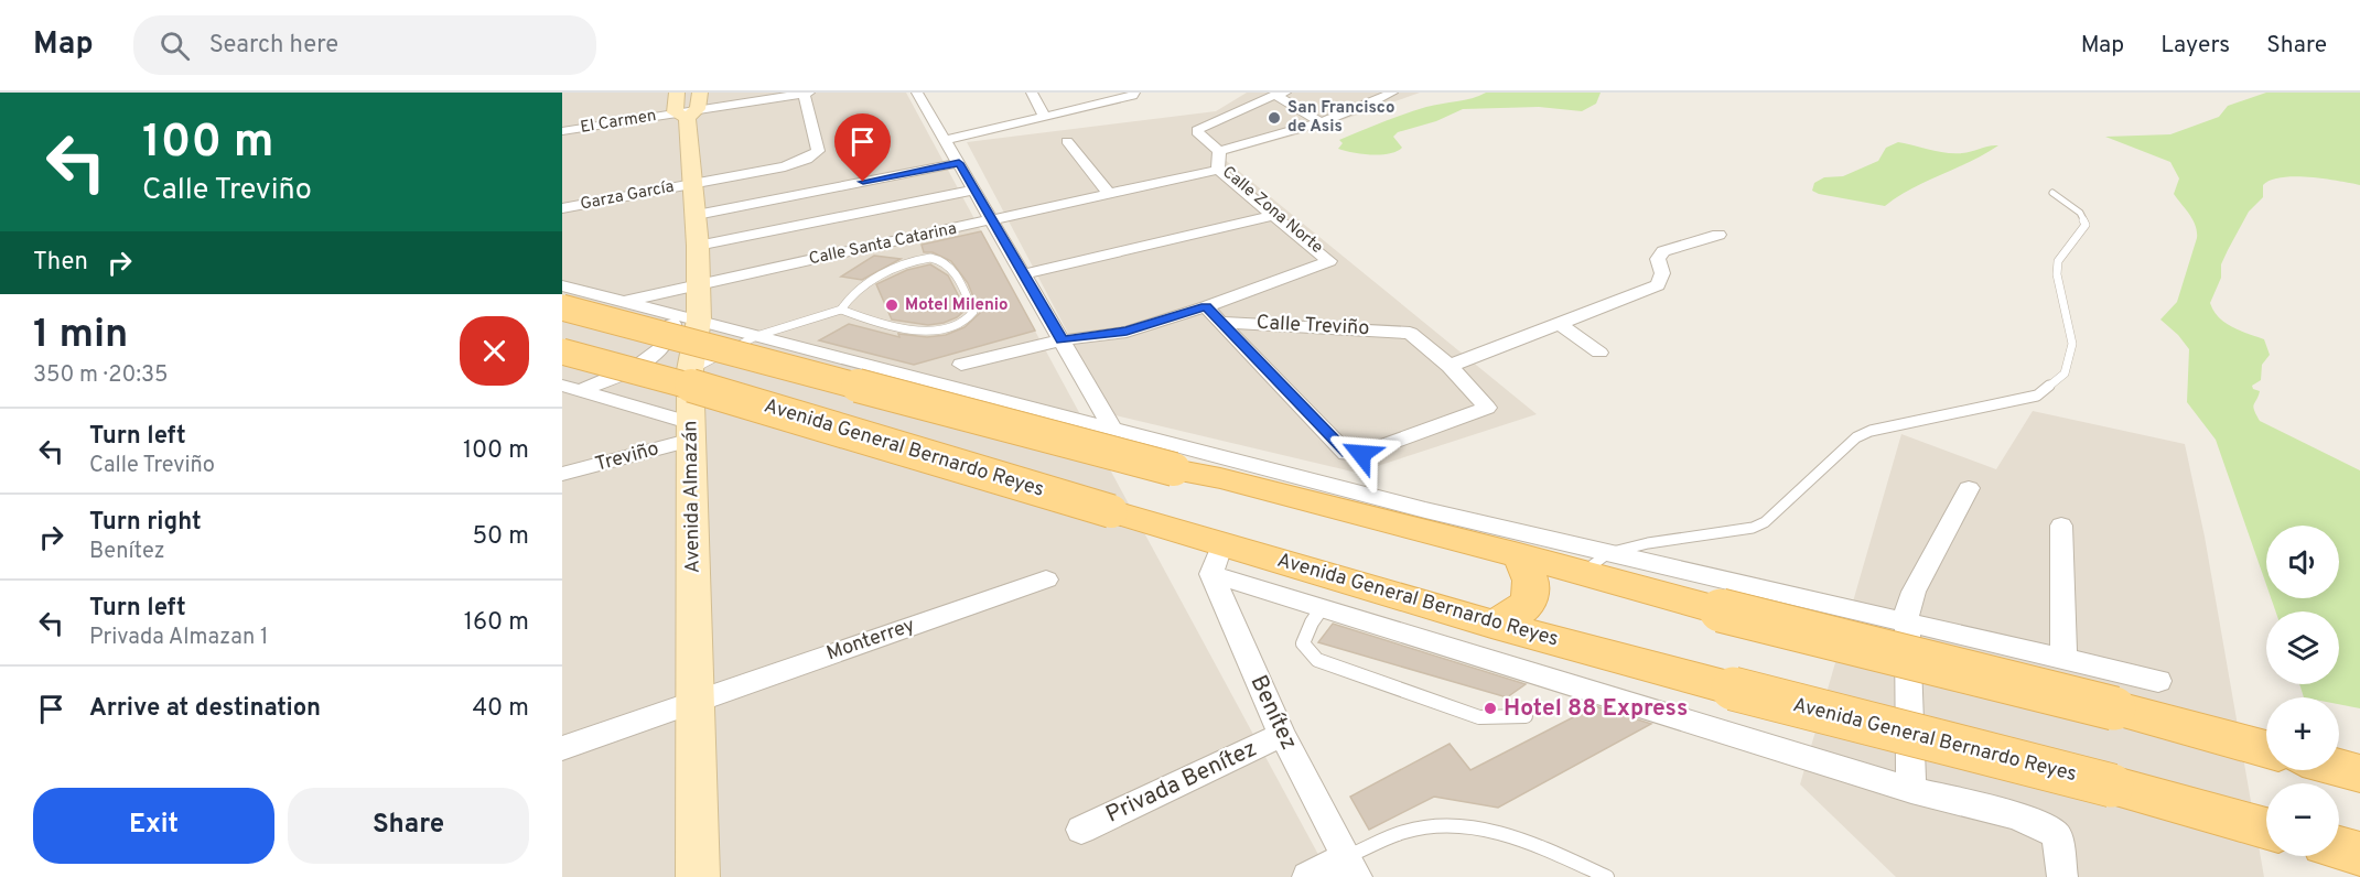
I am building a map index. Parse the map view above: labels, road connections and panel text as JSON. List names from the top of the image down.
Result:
{
  "streets": {
    "main road": ["Avenida General Bernardo Reyes", "Avenida Almazán"],
    "street": [
      "El Carmen",
      "Garza García",
      "Calle Zona Norte",
      "Calle Santa Catarina",
      "Calle Treviño",
      "Treviño",
      "Monterrey",
      "Benítez",
      "Privada Benítez"
    ]
  },
  "crossings": [
    ["El Carmen", "Garza García"],
    ["El Carmen", "Avenida Almazán"],
    ["Garza García", "Avenida Almazán"],
    ["Calle Zona Norte", "Calle Santa Catarina"],
    ["Calle Santa Catarina", "Avenida Almazán"],
    ["Avenida General Bernardo Reyes", "Benítez"],
    ["Treviño", "Avenida Almazán"],
    ["Avenida Almazán", "Monterrey"],
    ["Benítez", "Privada Benítez"]
  ],
  "places": ["San Francisco de Asis", "Motel Milenio", "Hotel 88 Express"],
  "page": {
    "header": "Map",
    "search": "Search here",
    "nav": ["Map", "Layers", "Share"],
    "turn": ["100 m", "Calle Treviño"],
    "then": "Then",
    "heading": ["1 min", "350 m · 20:35"],
    "list": [
      {
        "name": "Turn left",
        "note": "Calle Treviño",
        "value": "100 m"
      },
      {
        "name": "Turn right",
        "note": "Benítez",
        "value": "50 m"
      },
      {
        "name": "Turn left",
        "note": "Privada Almazan 1",
        "value": "160 m"
      },
      {
        "name": "Arrive at destination",
        "value": "40 m"
      }
    ],
    "map_buttons": ["+", "−"],
    "buttons": ["Exit", "Share"]
  }
}
